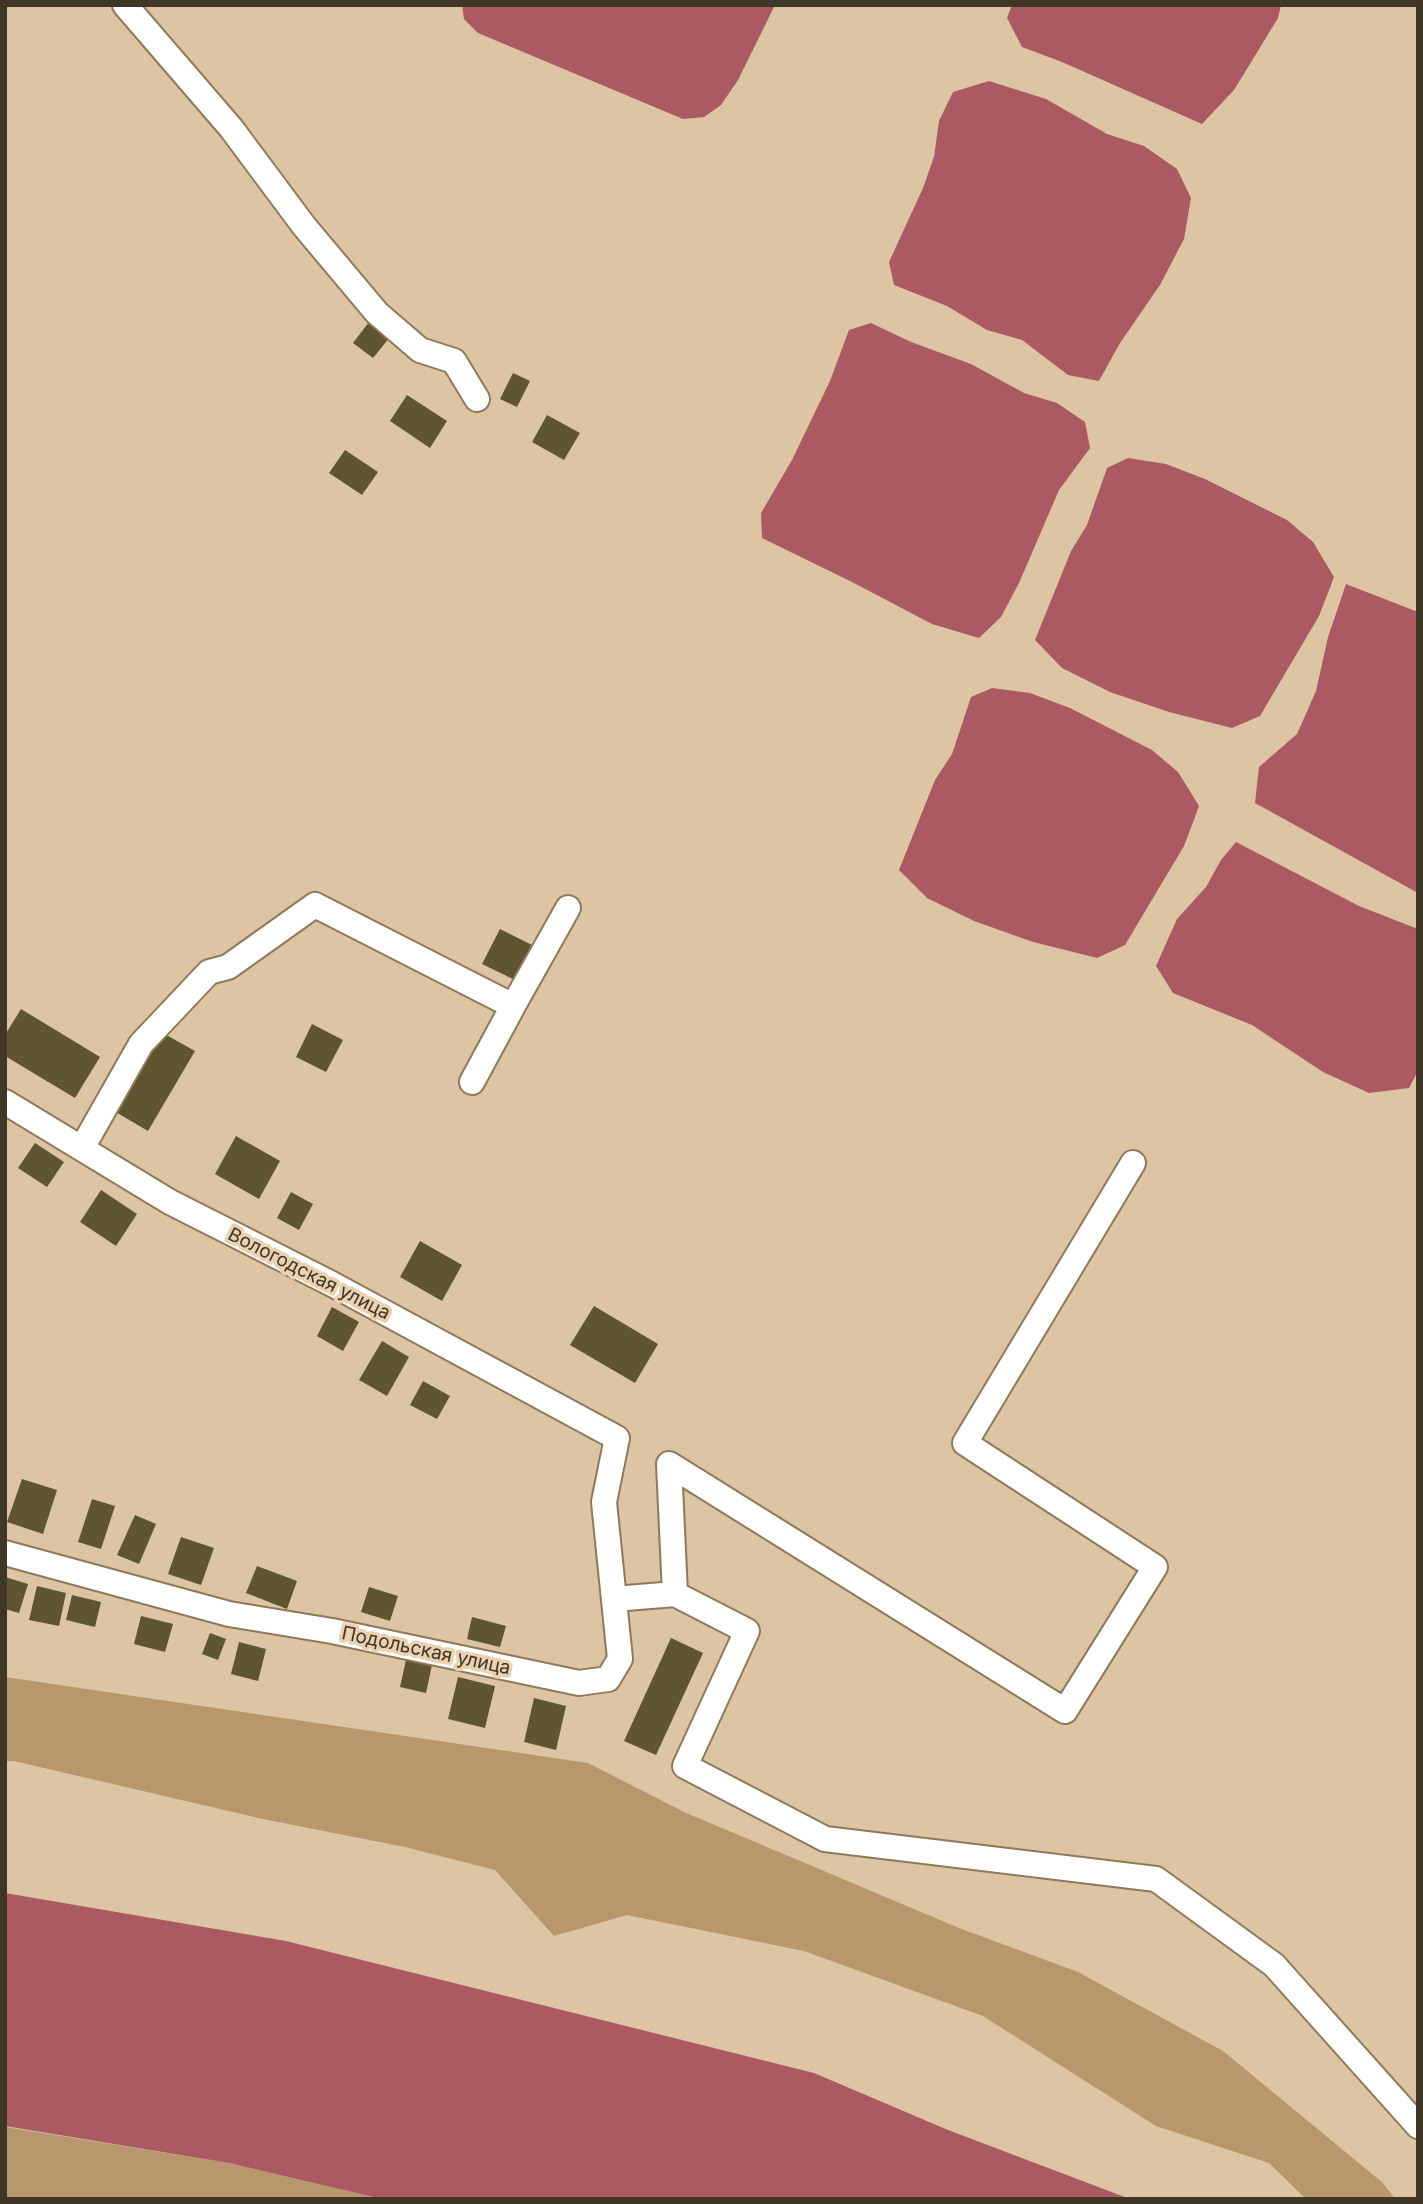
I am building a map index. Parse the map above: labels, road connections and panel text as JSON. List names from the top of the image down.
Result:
{
  "streets": {
    "street": ["Вологодская улица", "Подольская улица"]
  },
  "crossings": [
    ["Вологодская улица", "Подольская улица"]
  ]
}
